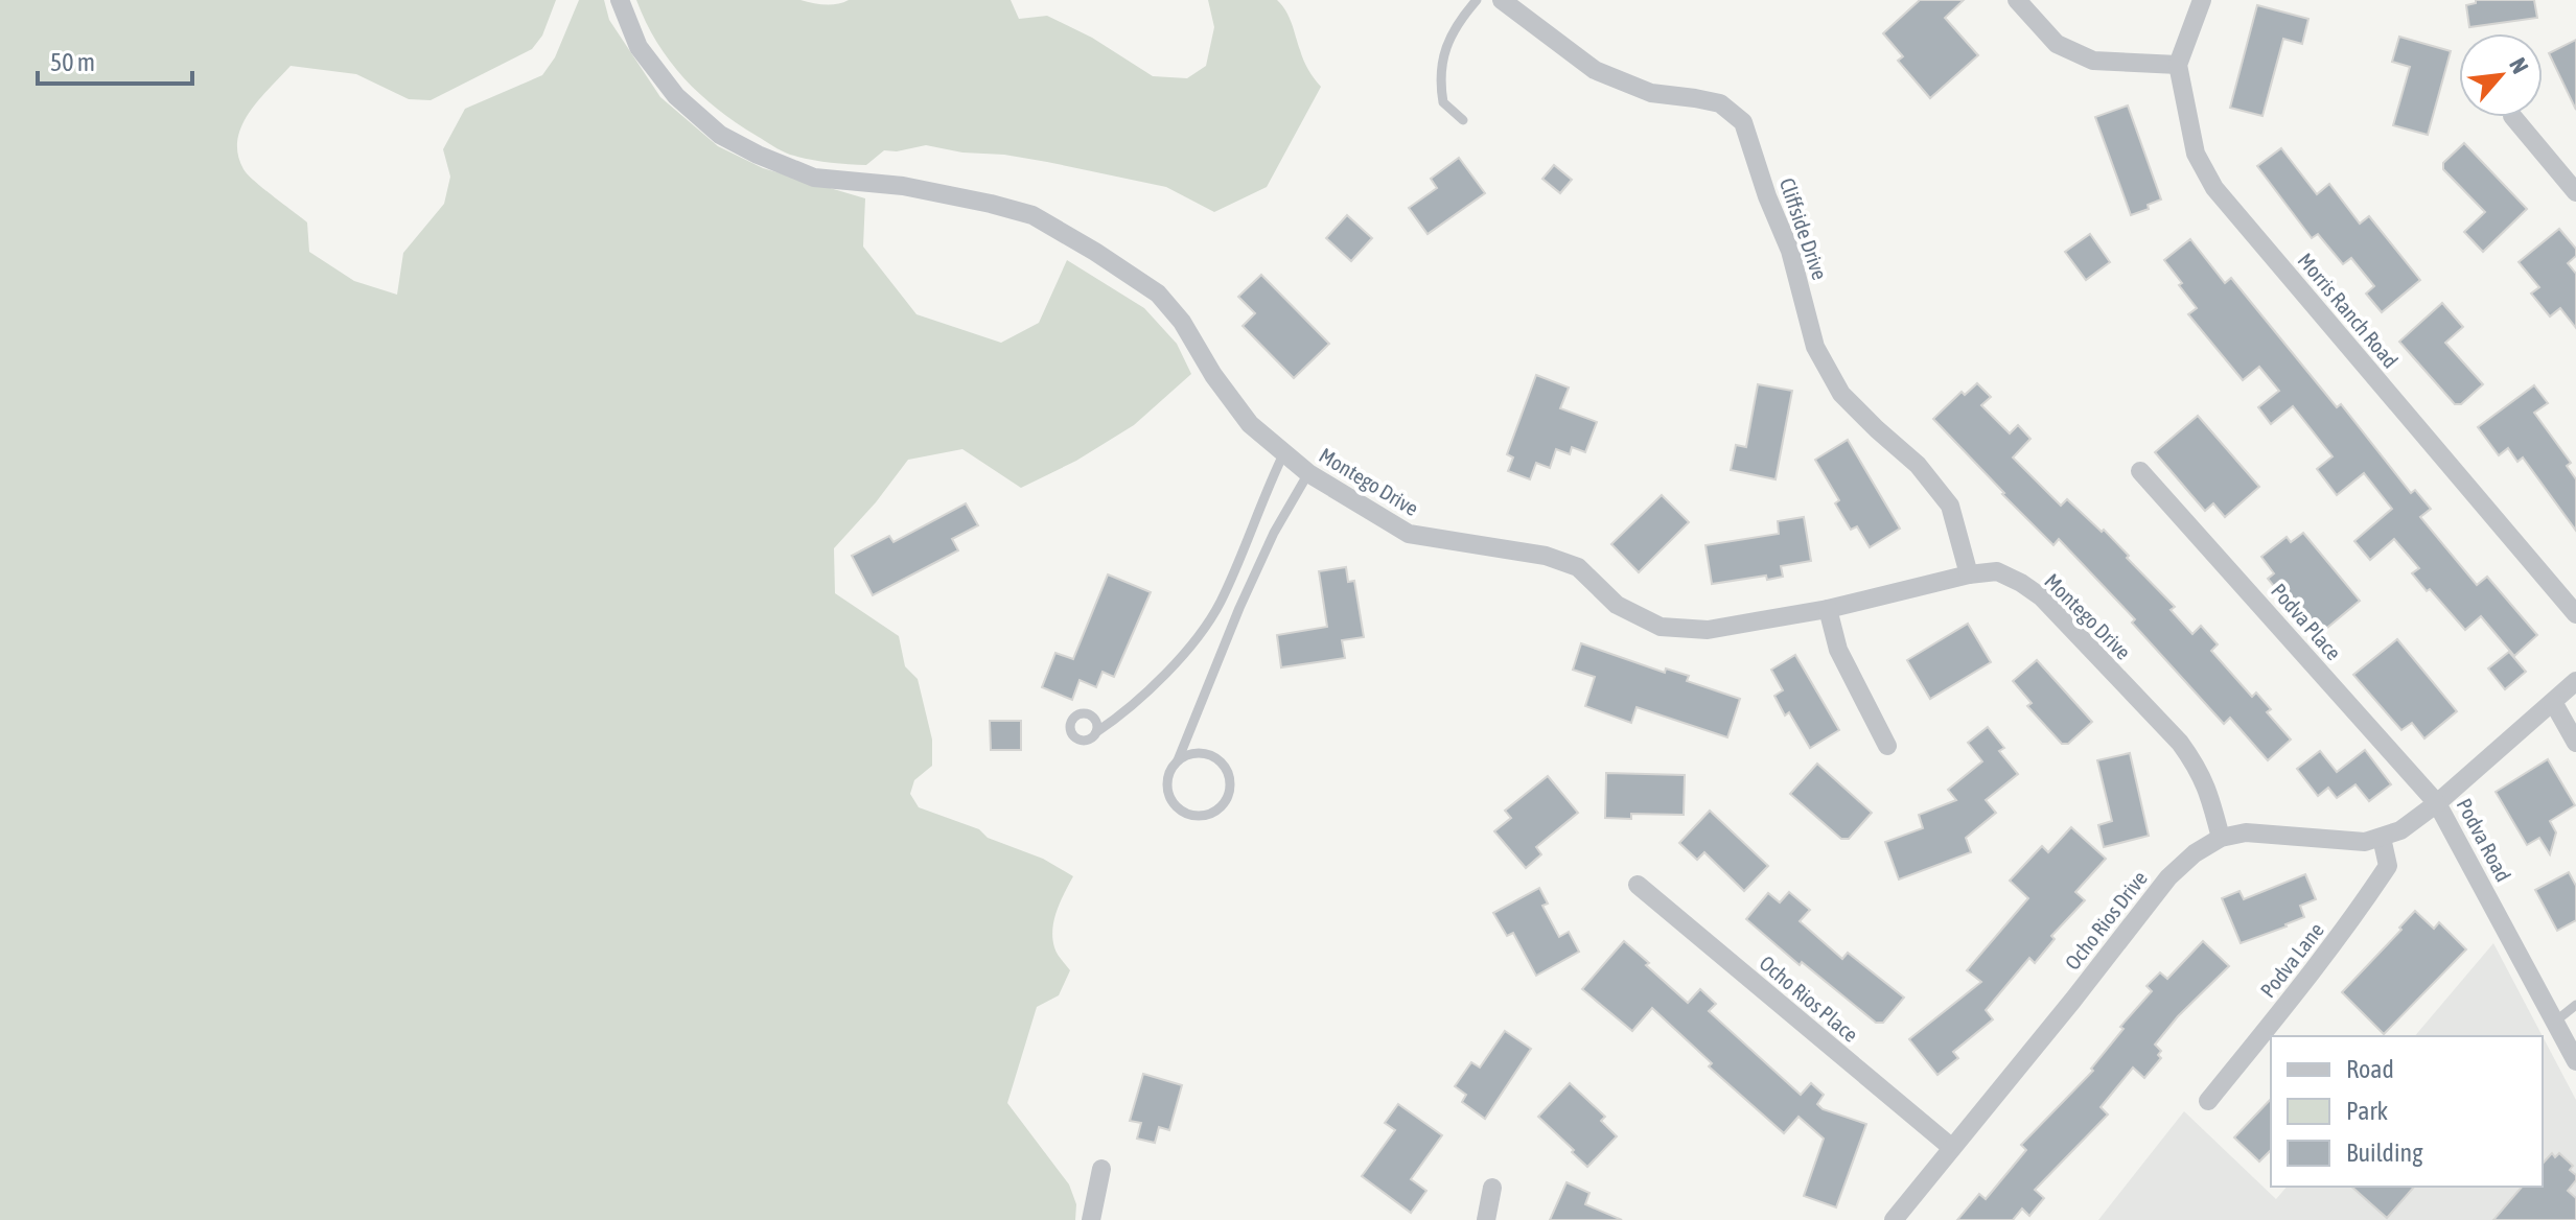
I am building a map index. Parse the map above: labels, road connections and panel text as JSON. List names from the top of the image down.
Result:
{
  "streets": {
    "street": [
      "Cliffside Drive",
      "Morris Ranch Road",
      "Montego Drive",
      "Podva Place",
      "Podva Road",
      "Ocho Rios Drive",
      "Podva Lane",
      "Ocho Rios Place"
    ]
  },
  "crossings": [
    ["Cliffside Drive", "Montego Drive"],
    ["Montego Drive", "Ocho Rios Drive"],
    ["Podva Place", "Podva Road"],
    ["Podva Place", "Ocho Rios Drive"],
    ["Podva Road", "Ocho Rios Drive"],
    ["Ocho Rios Drive", "Podva Lane"],
    ["Ocho Rios Drive", "Ocho Rios Place"]
  ],
  "legend": ["Road", "Park", "Building"],
  "scale_bar": "50 m",
  "north": "top right"
}
